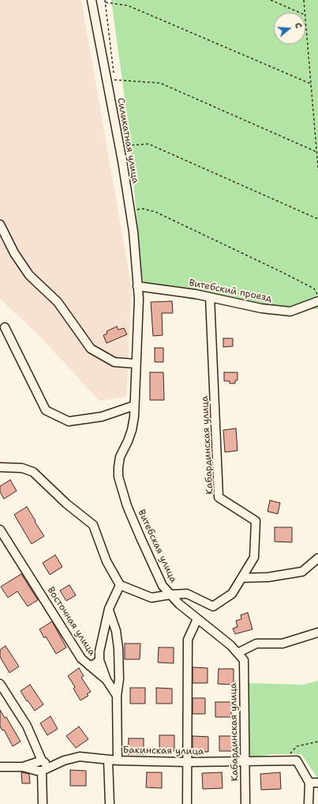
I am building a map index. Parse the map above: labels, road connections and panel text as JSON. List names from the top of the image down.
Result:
{
  "streets": {
    "street": [
      "Силикатная улица",
      "Витебский проезд",
      "Кабардинская улица",
      "Витебская улица",
      "Восточная улица",
      "Бакинская улица"
    ]
  },
  "crossings": [
    ["Силикатная улица", "Витебский проезд"],
    ["Силикатная улица", "Витебская улица"],
    ["Витебский проезд", "Кабардинская улица"],
    ["Витебский проезд", "Витебская улица"],
    ["Кабардинская улица", "Витебская улица"],
    ["Кабардинская улица", "Бакинская улица"]
  ],
  "north": "right"
}
